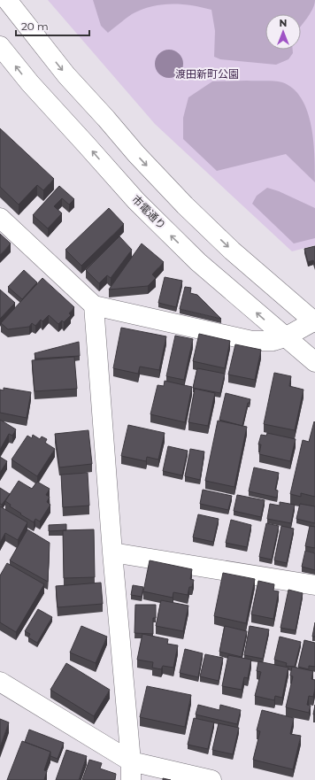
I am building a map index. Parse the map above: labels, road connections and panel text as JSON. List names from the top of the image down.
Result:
{
  "streets": {
    "street": ["市電通り"]
  },
  "parks": ["渡田新町公園"],
  "scale_bar": "20 m",
  "north": "top"
}
